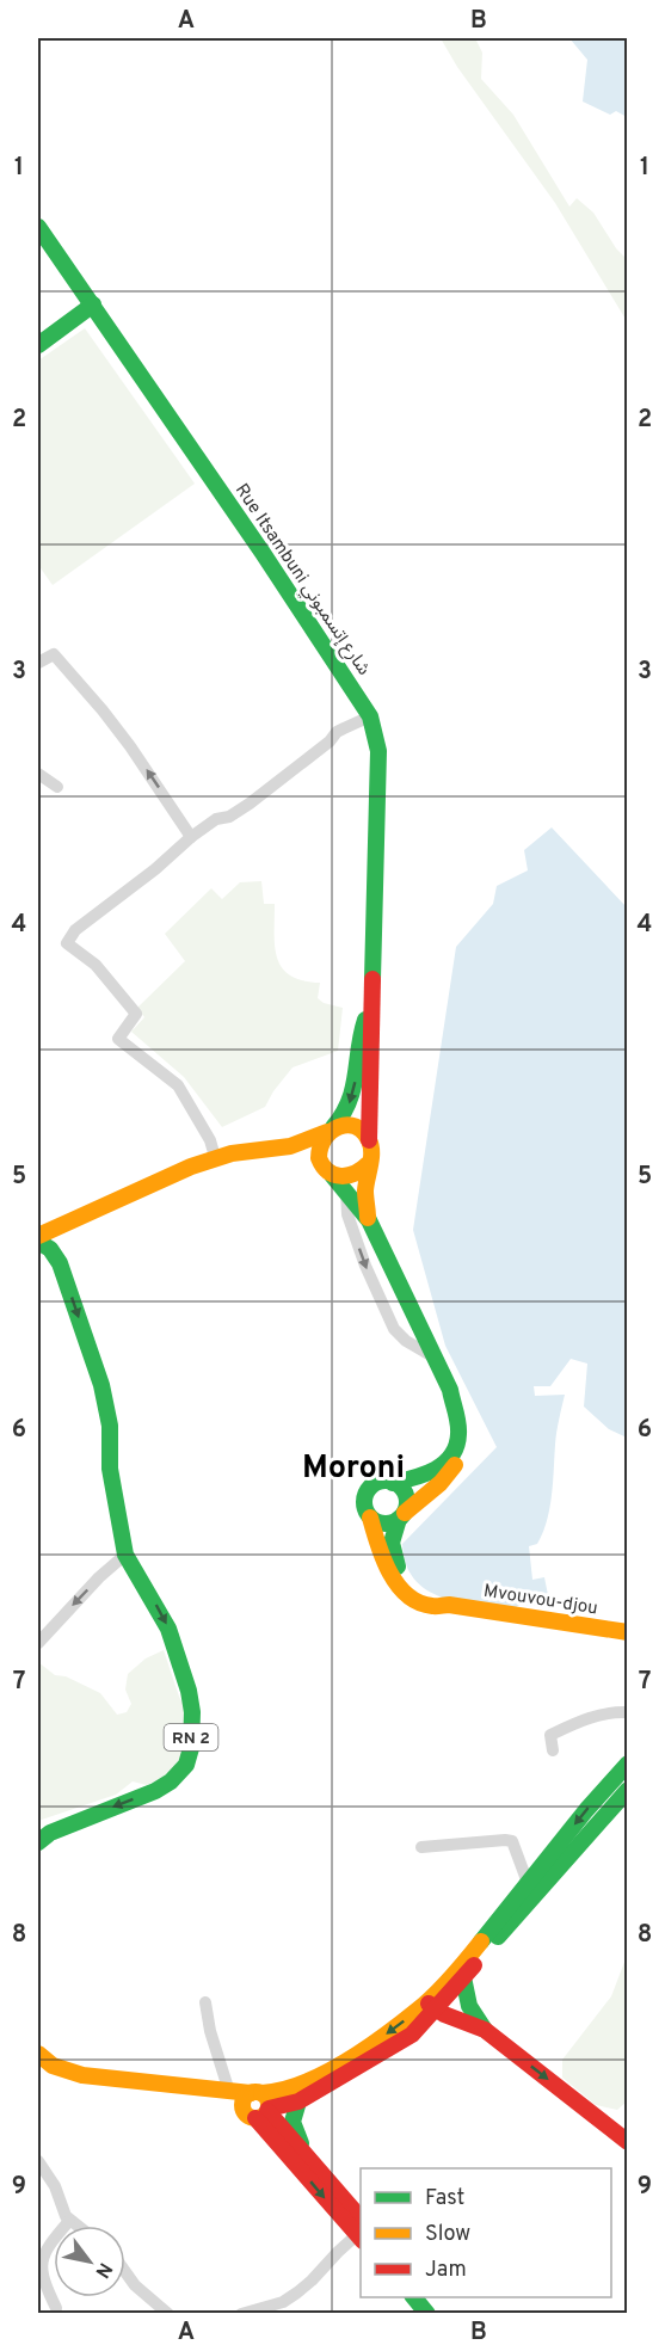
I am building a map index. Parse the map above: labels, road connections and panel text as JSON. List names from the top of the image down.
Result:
{
  "streets": {
    "main road": ["Rue Itsambuni شارع إتسمبوني", "Mvouvou-djou", "RN 2"]
  },
  "districts": ["Moroni"],
  "legend": ["Fast", "Slow", "Jam"],
  "north": "bottom right",
  "grid": {
    "columns": ["A", "B"],
    "rows": [
      "1",
      "2",
      "3",
      "4",
      "5",
      "6",
      "7",
      "8",
      "9"
    ]
  }
}
